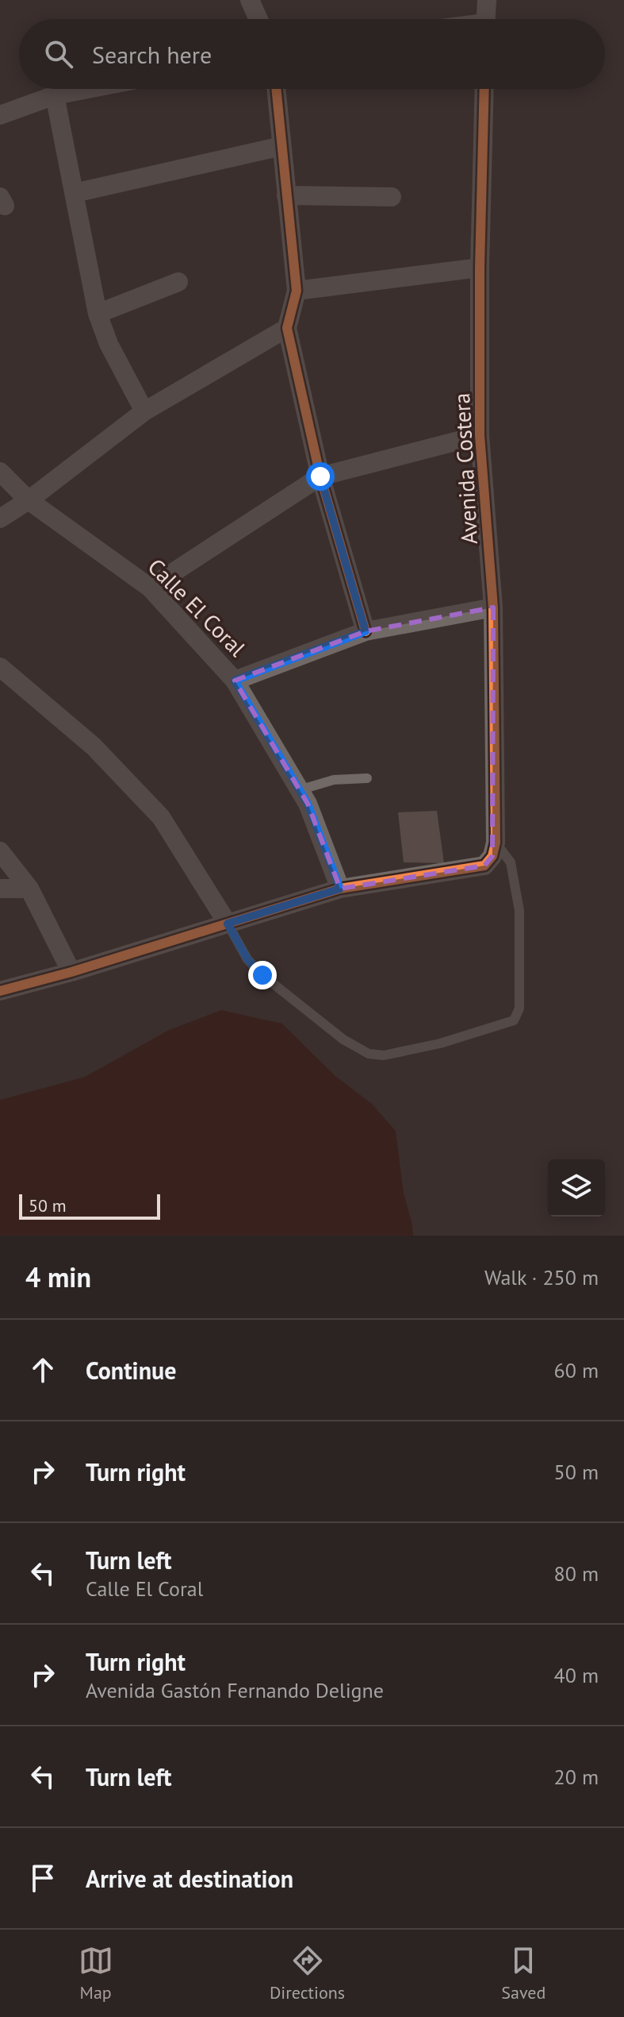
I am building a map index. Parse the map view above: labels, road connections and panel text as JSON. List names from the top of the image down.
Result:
{
  "streets": {
    "street": ["Avenida Costera", "Calle El Coral"]
  },
  "scale_bar": "50 m",
  "page": {
    "search": "Search here",
    "scale": "50 m",
    "heading": ["4 min", "Walk · 250 m"],
    "list": [
      ["Continue", "60 m"],
      ["Turn right", "50 m"],
      ["Turn left", "Calle El Coral", "80 m"],
      ["Turn right", "Avenida Gastón Fernando Deligne", "40 m"],
      ["Turn left", "20 m"],
      "Arrive at destination"
    ],
    "nav": ["Map", "Directions", "Saved"]
  }
}
